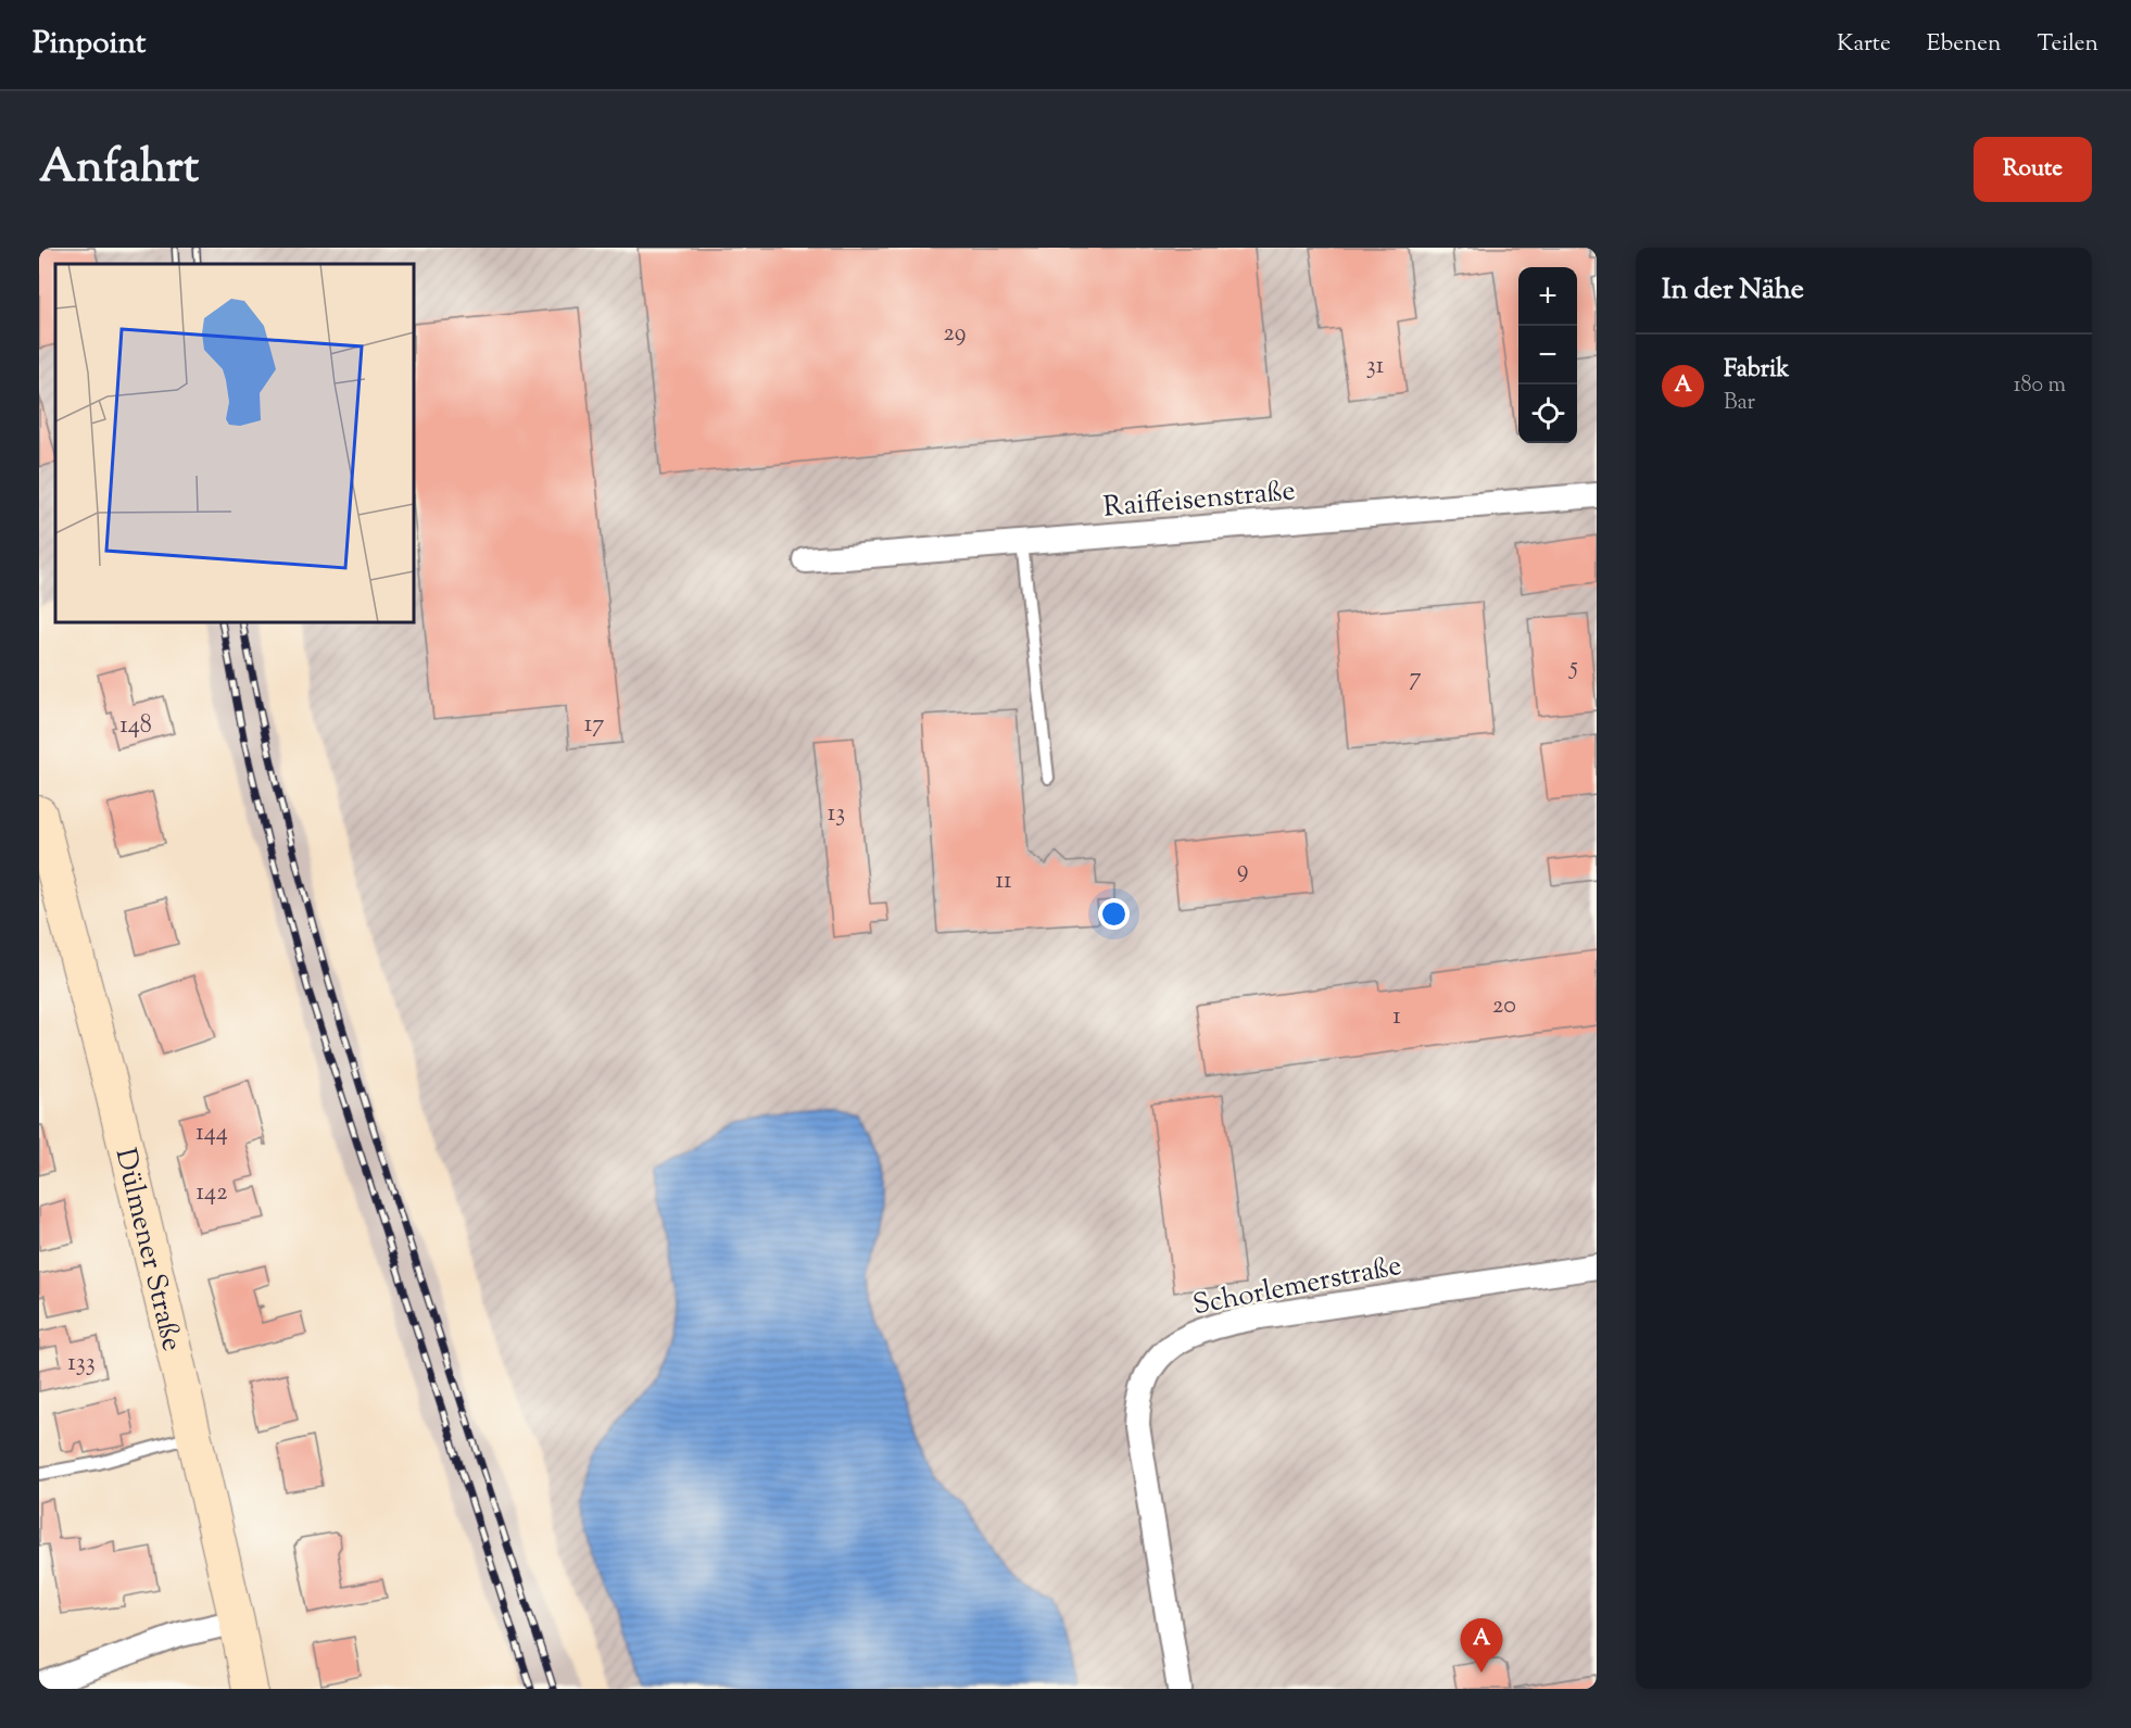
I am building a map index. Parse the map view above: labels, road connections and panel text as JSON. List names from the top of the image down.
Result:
{
  "streets": {
    "street": ["Raiffeisenstraße", "Dülmener Straße", "Schorlemerstraße"]
  },
  "house_numbers": [
    "29",
    "31",
    "5",
    "7",
    "17",
    "148",
    "13",
    "9",
    "11",
    "20",
    "1",
    "144",
    "142",
    "133"
  ],
  "page": {
    "header": "Pinpoint",
    "nav": ["Karte", "Ebenen", "Teilen"],
    "title": "Anfahrt",
    "buttons": "Route",
    "heading": "In der Nähe",
    "map_buttons": ["+", "−"],
    "list": [
      {
        "mark": "A",
        "name": "Fabrik",
        "note": "Bar",
        "value": "180 m"
      }
    ],
    "pins": "A"
  }
}
